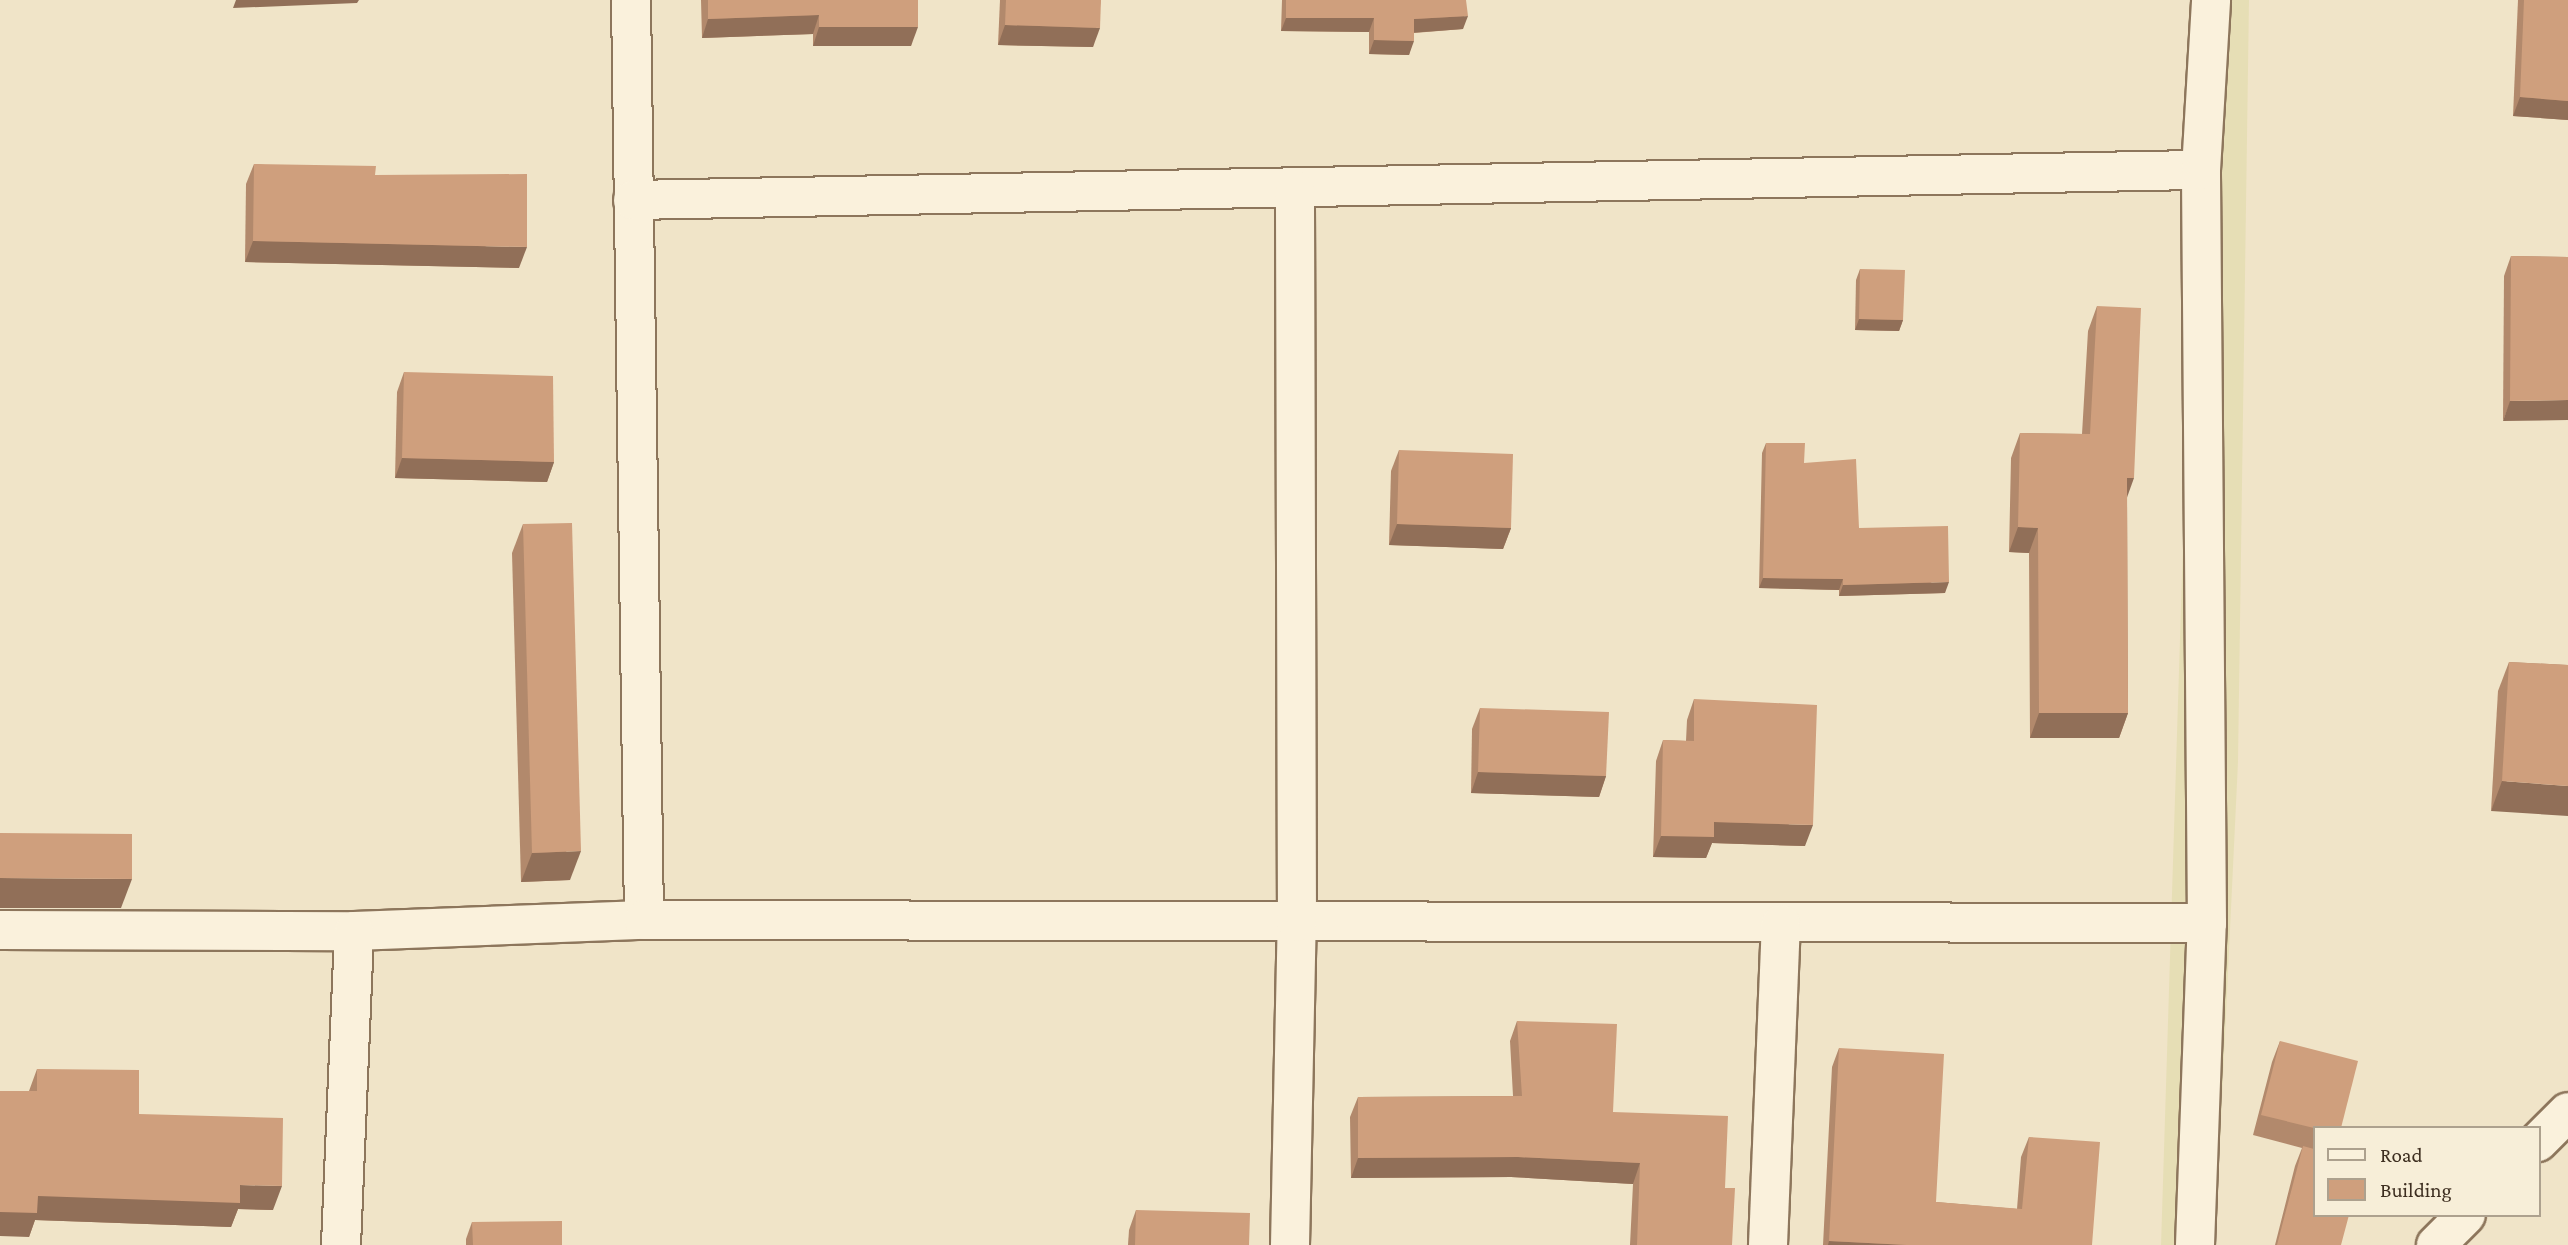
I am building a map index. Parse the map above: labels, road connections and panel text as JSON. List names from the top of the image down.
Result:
{
  "legend": ["Road", "Building"]
}
